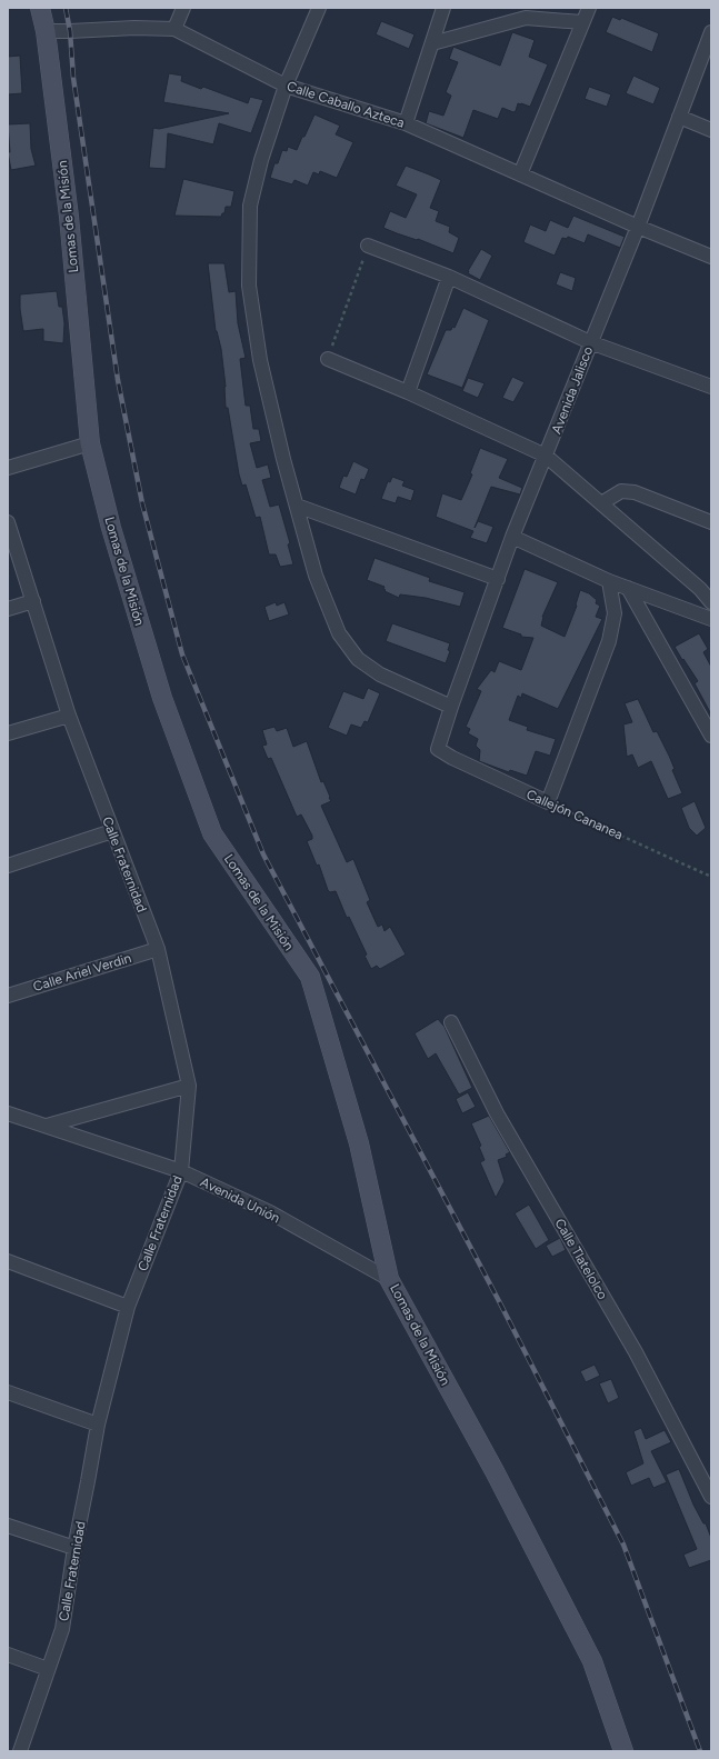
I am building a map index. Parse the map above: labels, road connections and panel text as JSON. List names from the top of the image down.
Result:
{
  "streets": {
    "street": [
      "Calle Caballo Azteca",
      "Lomas de la Misión",
      "Avenida Jalisco",
      "Callejón Cananea",
      "Calle Fraternidad",
      "Calle Ariel Verdin",
      "Avenida Unión",
      "Calle Tlatelolco"
    ]
  },
  "crossings": [
    ["Calle Caballo Azteca", "Lomas de la Misión"],
    ["Calle Caballo Azteca", "Avenida Jalisco"],
    ["Lomas de la Misión", "Avenida Unión"],
    ["Avenida Jalisco", "Callejón Cananea"],
    ["Calle Fraternidad", "Calle Ariel Verdin"],
    ["Calle Fraternidad", "Avenida Unión"]
  ]
}
